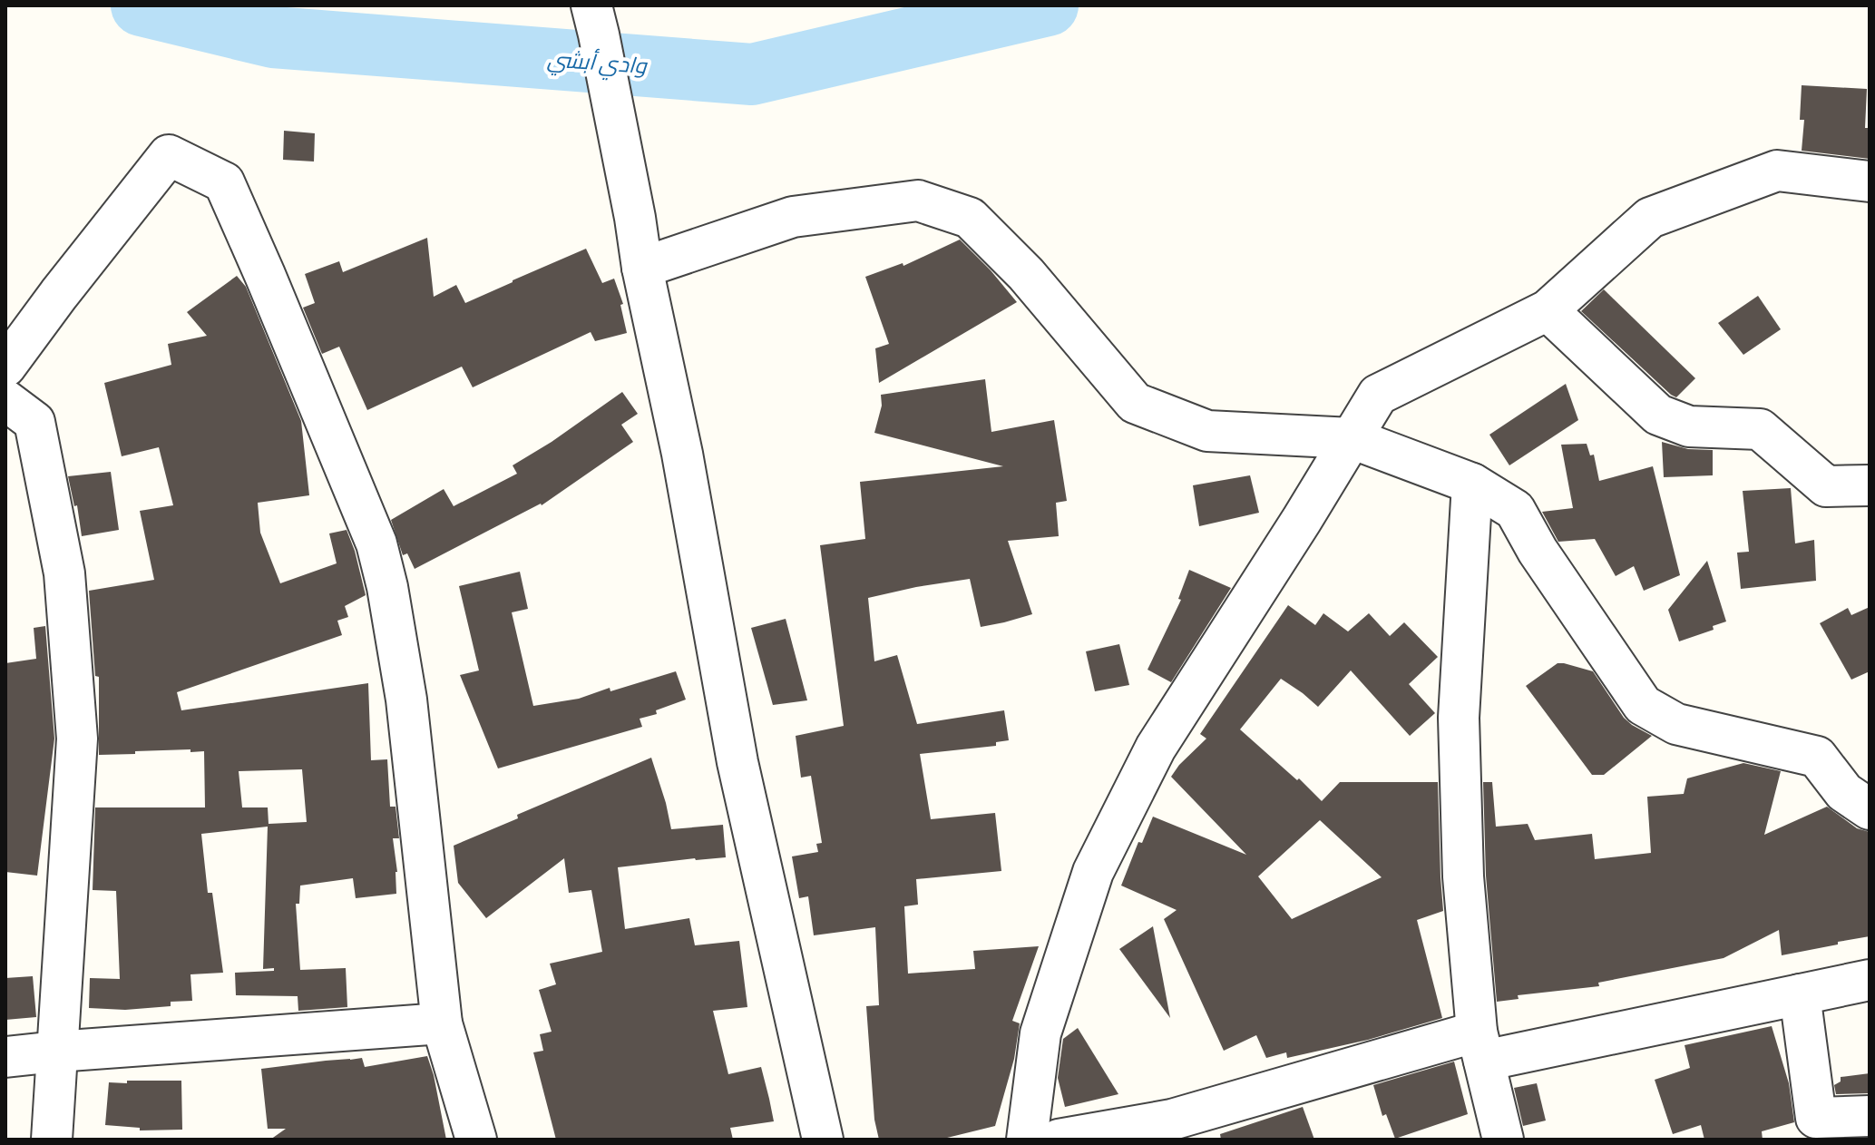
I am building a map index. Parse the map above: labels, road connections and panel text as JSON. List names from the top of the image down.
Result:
{
  "water": ["وادي أبشي"]
}
